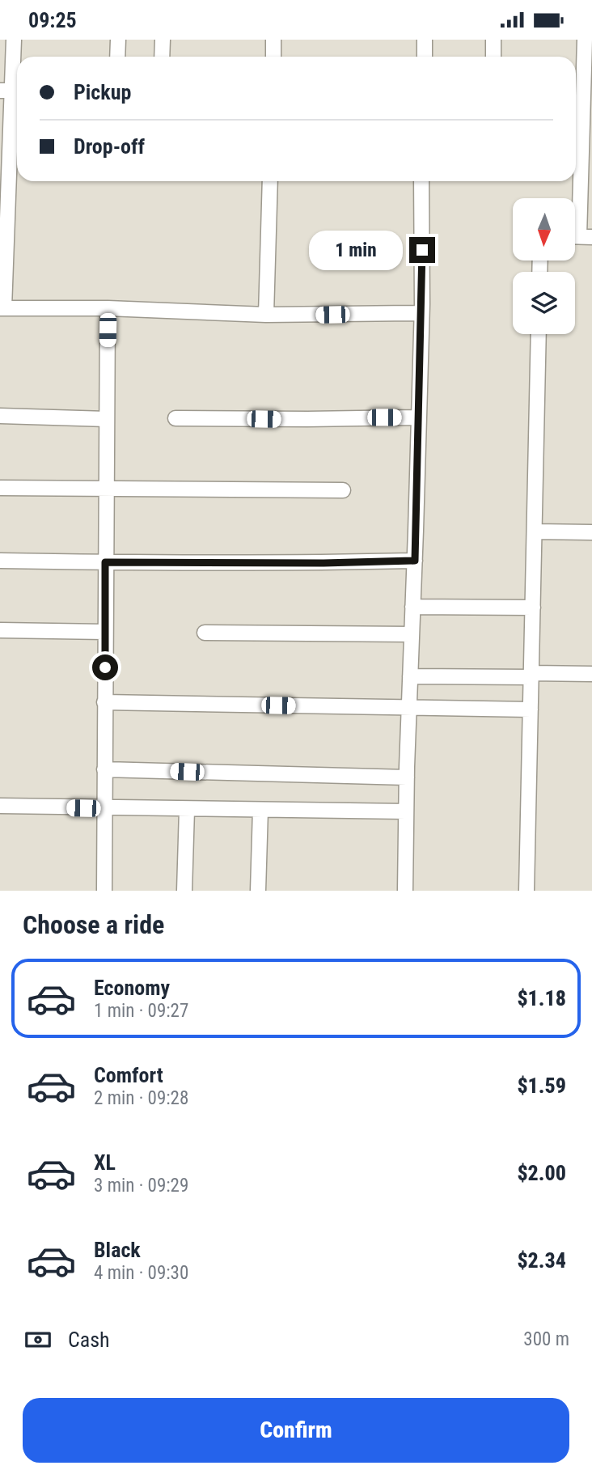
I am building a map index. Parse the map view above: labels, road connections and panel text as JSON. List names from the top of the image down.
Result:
{
  "north": "bottom",
  "page": {
    "status": "09:25",
    "banner": ["Pickup", "Drop-off"],
    "bubble": "1 min",
    "heading": "Choose a ride",
    "list": [
      {
        "name": "Economy",
        "note": "1 min · 09:27",
        "value": "$1.18"
      },
      {
        "name": "Comfort",
        "note": "2 min · 09:28",
        "value": "$1.59"
      },
      {
        "name": "XL",
        "note": "3 min · 09:29",
        "value": "$2.00"
      },
      {
        "name": "Black",
        "note": "4 min · 09:30",
        "value": "$2.34"
      }
    ],
    "pay": ["Cash", "300 m"],
    "buttons": "Confirm"
  }
}
